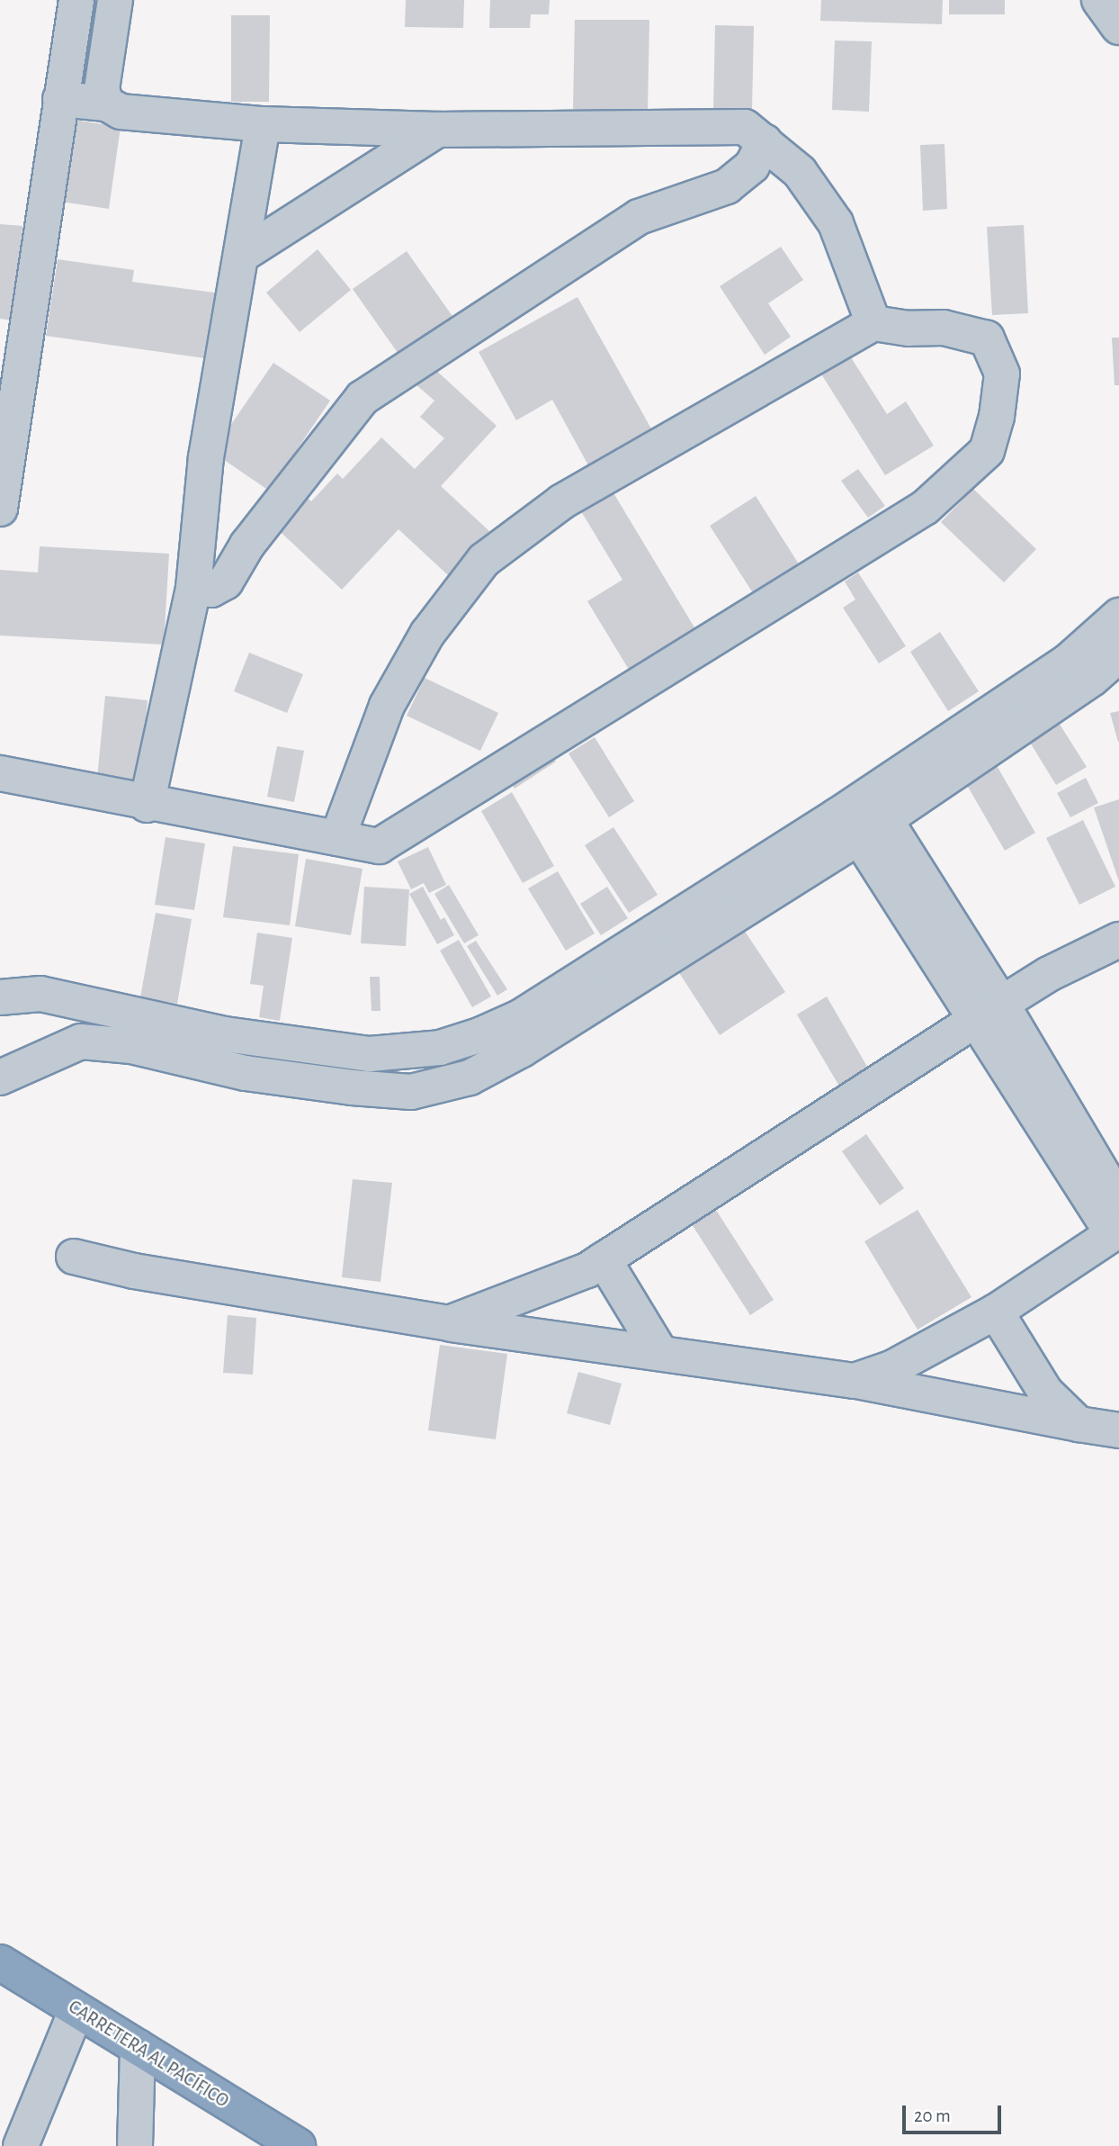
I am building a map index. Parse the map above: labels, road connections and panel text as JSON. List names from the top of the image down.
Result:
{
  "streets": {
    "highway": ["CARRETERA AL PACÍFICO"]
  },
  "scale_bar": "20 m"
}
